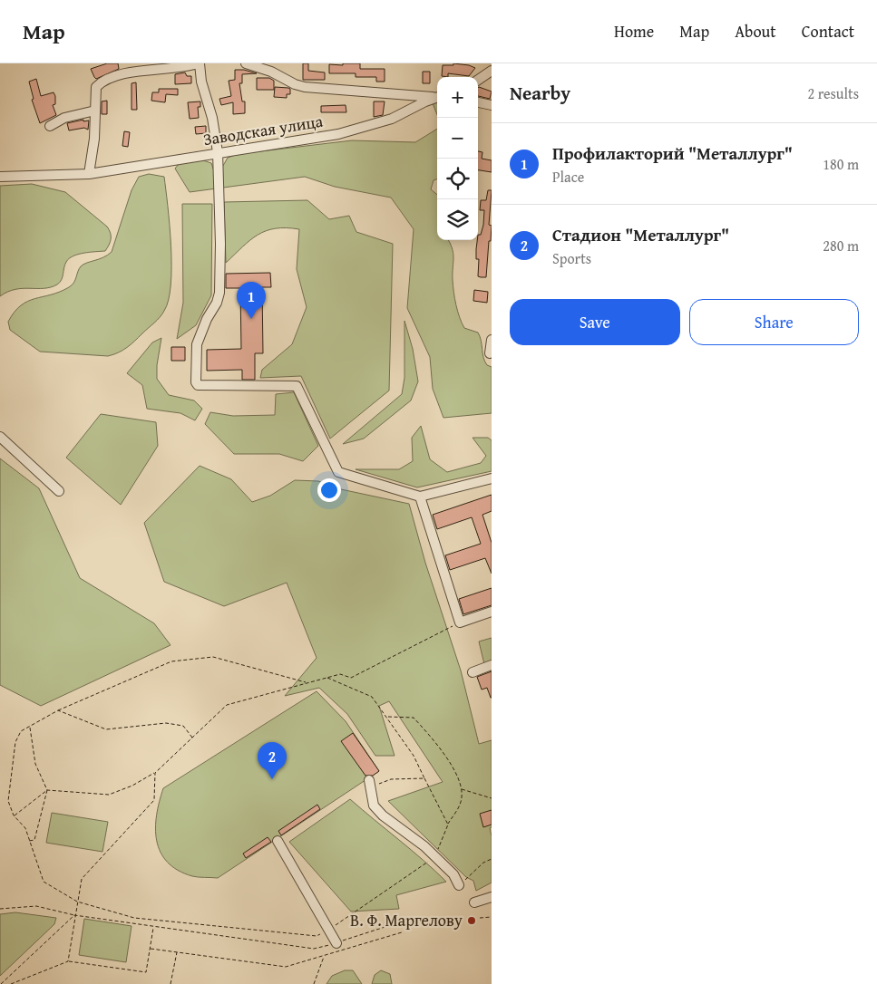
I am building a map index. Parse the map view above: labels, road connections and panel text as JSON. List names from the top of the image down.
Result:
{
  "streets": {
    "street": ["Заводская улица"]
  },
  "places": ["В. Ф. Маргелову"],
  "page": {
    "header": "Map",
    "nav": [
      "Home",
      "Map",
      "About",
      "Contact"
    ],
    "heading": ["Nearby", "2 results"],
    "map_buttons": ["+", "−"],
    "list": [
      {
        "mark": "1",
        "name": "Профилакторий \"Металлург\"",
        "note": "Place",
        "value": "180 m"
      },
      {
        "mark": "2",
        "name": "Стадион \"Металлург\"",
        "note": "Sports",
        "value": "280 m"
      }
    ],
    "pins": ["1", "2"],
    "buttons": ["Save", "Share"]
  }
}
